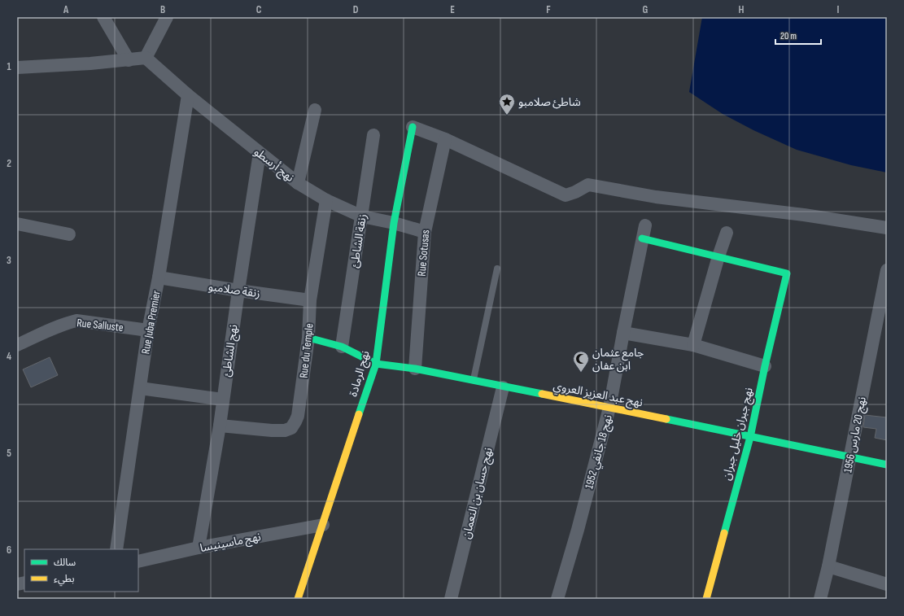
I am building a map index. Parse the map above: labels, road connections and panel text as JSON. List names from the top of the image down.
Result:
{
  "streets": {
    "street": [
      "نهج أرسطو",
      "زنقة الشاطئ",
      "Rue Sotusas",
      "زنقة صلامبو",
      "Rue Juba Premier",
      "Rue Salluste",
      "نهج الشاطئ",
      "Rue du Temple",
      "نهج الرمادة",
      "نهج عبد العزيز العروي",
      "نهج جبران خليل جبران",
      "نهج 20 مارس 1956",
      "نهج 18 جانفي 1952",
      "نهج حسان بن النعمان",
      "نهج ماسينيسا"
    ]
  },
  "crossings": [
    ["نهج أرسطو", "زنقة الشاطئ"],
    ["نهج أرسطو", "Rue Sotusas"],
    ["نهج أرسطو", "Rue Juba Premier"],
    ["نهج أرسطو", "نهج الشاطئ"],
    ["نهج أرسطو", "Rue du Temple"],
    ["نهج أرسطو", "نهج الرمادة"],
    ["زنقة الشاطئ", "نهج عبد العزيز العروي"],
    ["Rue Sotusas", "نهج عبد العزيز العروي"],
    ["زنقة صلامبو", "Rue Juba Premier"],
    ["زنقة صلامبو", "نهج الشاطئ"],
    ["زنقة صلامبو", "Rue du Temple"],
    ["Rue Juba Premier", "Rue Salluste"],
    ["نهج الشاطئ", "Rue du Temple"],
    ["نهج الشاطئ", "نهج ماسينيسا"],
    ["Rue du Temple", "نهج عبد العزيز العروي"],
    ["نهج الرمادة", "نهج عبد العزيز العروي"],
    ["نهج الرمادة", "نهج ماسينيسا"],
    ["نهج عبد العزيز العروي", "نهج جبران خليل جبران"],
    ["نهج عبد العزيز العروي", "نهج 20 مارس 1956"],
    ["نهج عبد العزيز العروي", "نهج 18 جانفي 1952"],
    ["نهج عبد العزيز العروي", "نهج حسان بن النعمان"]
  ],
  "places": {
    "place": ["شاطئ صلامبو"],
    "mosque": ["جامع عثمان ابن عفان"]
  },
  "legend": ["سالك", "بطيء"],
  "scale_bar": "20 m",
  "grid": {
    "columns": [
      "A",
      "B",
      "C",
      "D",
      "E",
      "F",
      "G",
      "H",
      "I"
    ],
    "rows": [
      "1",
      "2",
      "3",
      "4",
      "5",
      "6"
    ]
  }
}
